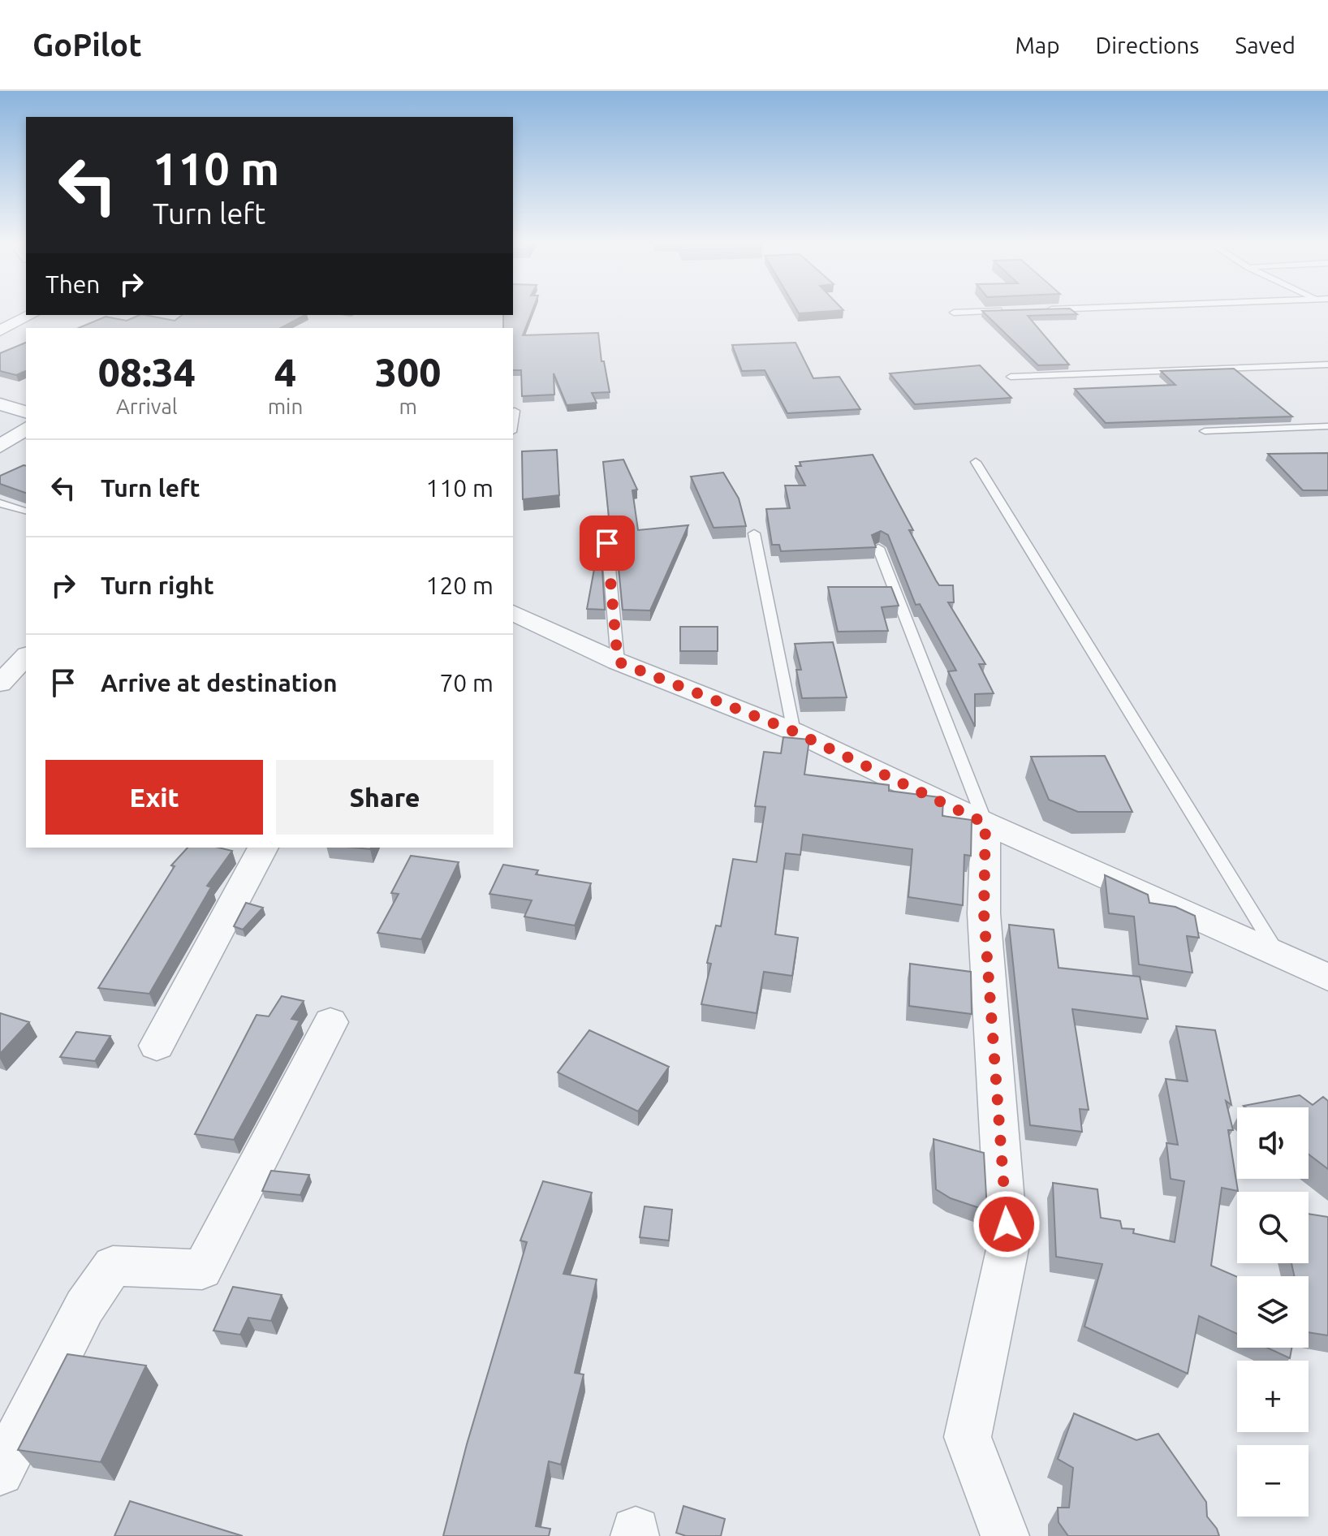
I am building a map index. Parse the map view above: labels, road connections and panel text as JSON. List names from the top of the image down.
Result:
{
  "page": {
    "header": "GoPilot",
    "nav": ["Map", "Directions", "Saved"],
    "turn": ["110 m", "Turn left"],
    "then": "Then",
    "eta": [
      "08:34",
      "Arrival",
      "4",
      "min",
      "300",
      "m"
    ],
    "list": [
      {
        "name": "Turn left",
        "value": "110 m"
      },
      {
        "name": "Turn right",
        "value": "120 m"
      },
      {
        "name": "Arrive at destination",
        "value": "70 m"
      }
    ],
    "buttons": ["Exit", "Share"],
    "map_buttons": ["+", "−"]
  }
}
